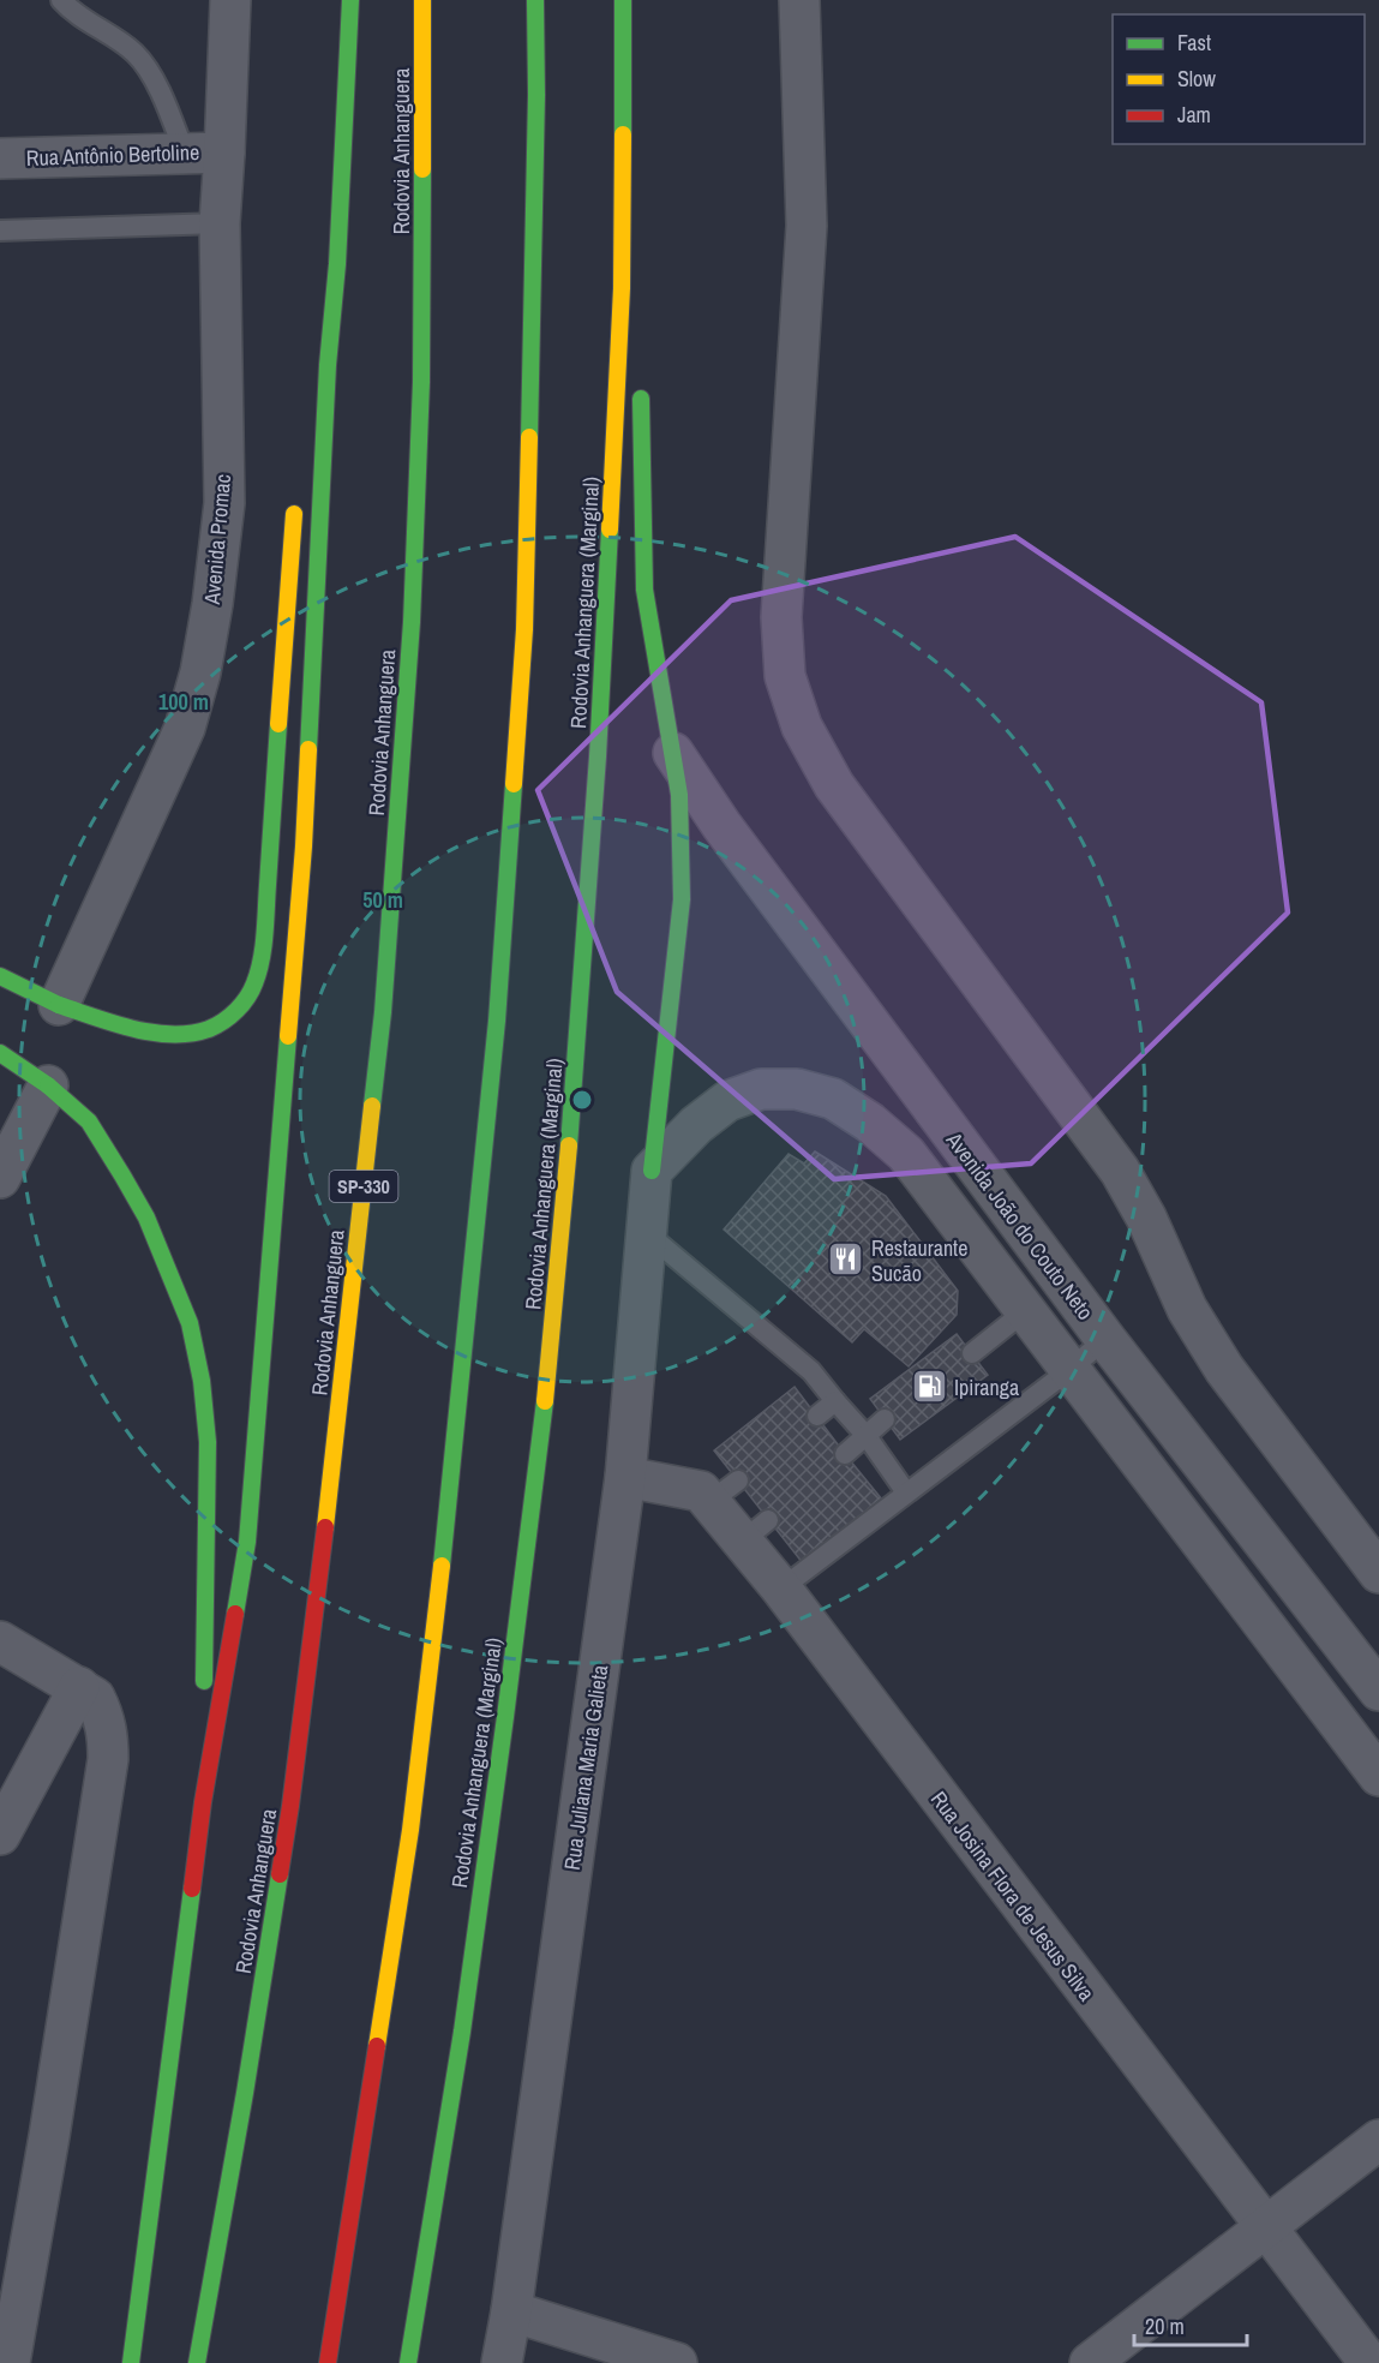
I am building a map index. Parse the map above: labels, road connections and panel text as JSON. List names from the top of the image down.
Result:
{
  "streets": {
    "main road": ["Rodovia Anhanguera", "Rodovia Anhanguera (Marginal)", "SP-330"],
    "street": [
      "Rua Antônio Bertoline",
      "Avenida Promac",
      "Avenida João do Couto Neto",
      "Rua Juliana Maria Galieta",
      "Rua Josina Flora de Jesus Silva"
    ]
  },
  "crossings": [
    ["Rua Antônio Bertoline", "Avenida Promac"],
    ["Rua Juliana Maria Galieta", "Rua Josina Flora de Jesus Silva"]
  ],
  "places": {
    "restaurant": ["Restaurante Sucão"],
    "fuel station": ["Ipiranga"]
  },
  "legend": ["Fast", "Slow", "Jam"],
  "scale_bar": "20 m",
  "rings": ["100 m", "50 m"]
}
